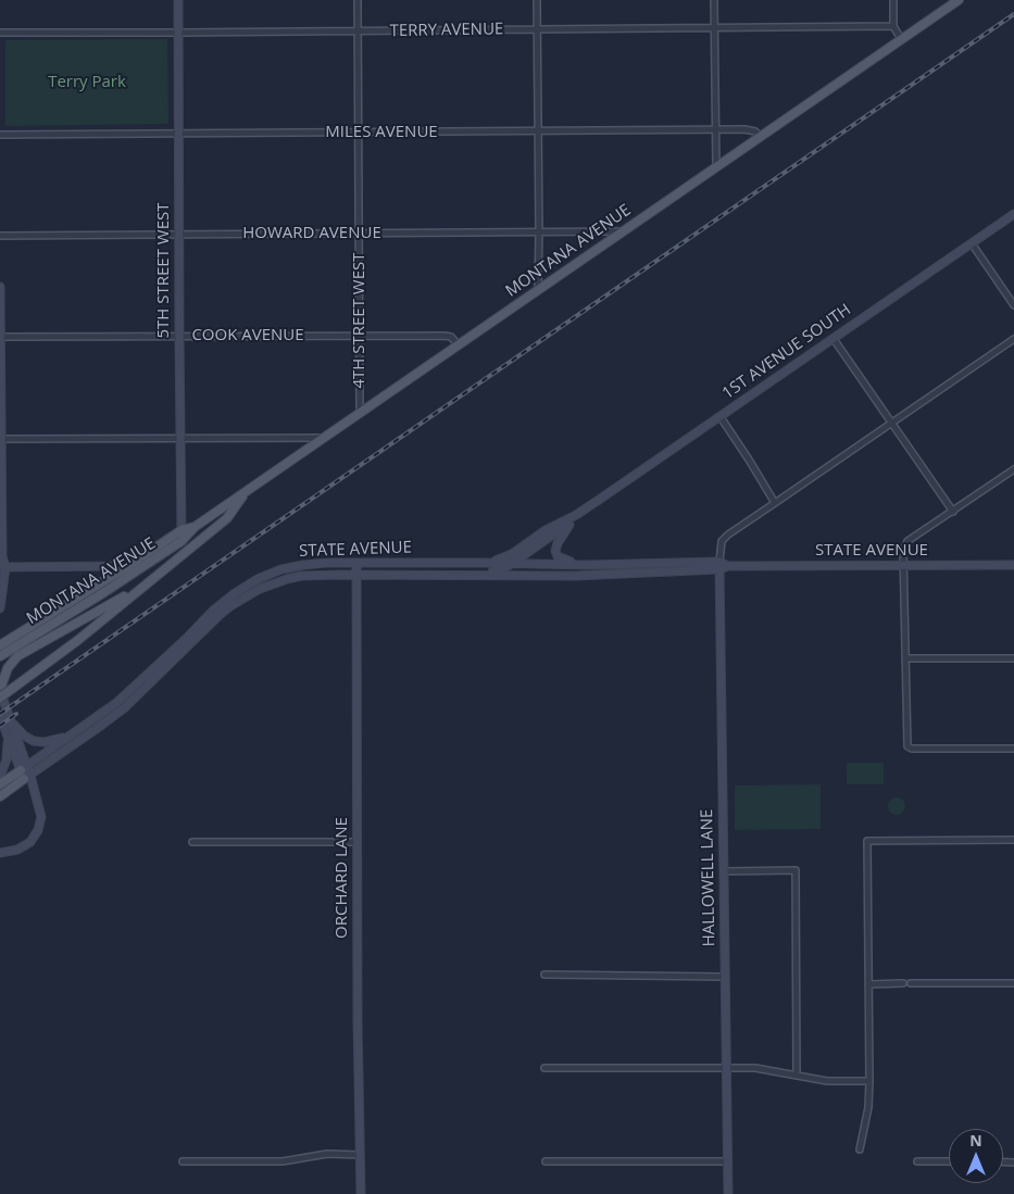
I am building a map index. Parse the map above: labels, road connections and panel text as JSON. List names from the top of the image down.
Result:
{
  "streets": {
    "main road": ["MONTANA AVENUE"],
    "street": [
      "TERRY AVENUE",
      "MILES AVENUE",
      "HOWARD AVENUE",
      "5TH STREET WEST",
      "4TH STREET WEST",
      "COOK AVENUE",
      "1ST AVENUE SOUTH",
      "STATE AVENUE",
      "ORCHARD LANE",
      "HALLOWELL LANE"
    ]
  },
  "crossings": [
    ["TERRY AVENUE", "5TH STREET WEST"],
    ["TERRY AVENUE", "4TH STREET WEST"],
    ["MILES AVENUE", "MONTANA AVENUE"],
    ["MILES AVENUE", "5TH STREET WEST"],
    ["MILES AVENUE", "4TH STREET WEST"],
    ["HOWARD AVENUE", "MONTANA AVENUE"],
    ["HOWARD AVENUE", "5TH STREET WEST"],
    ["HOWARD AVENUE", "4TH STREET WEST"],
    ["MONTANA AVENUE", "5TH STREET WEST"],
    ["MONTANA AVENUE", "4TH STREET WEST"],
    ["MONTANA AVENUE", "COOK AVENUE"],
    ["5TH STREET WEST", "COOK AVENUE"],
    ["4TH STREET WEST", "COOK AVENUE"],
    ["1ST AVENUE SOUTH", "STATE AVENUE"],
    ["STATE AVENUE", "ORCHARD LANE"],
    ["STATE AVENUE", "HALLOWELL LANE"]
  ],
  "parks": ["Terry Park"],
  "north": "top"
}
